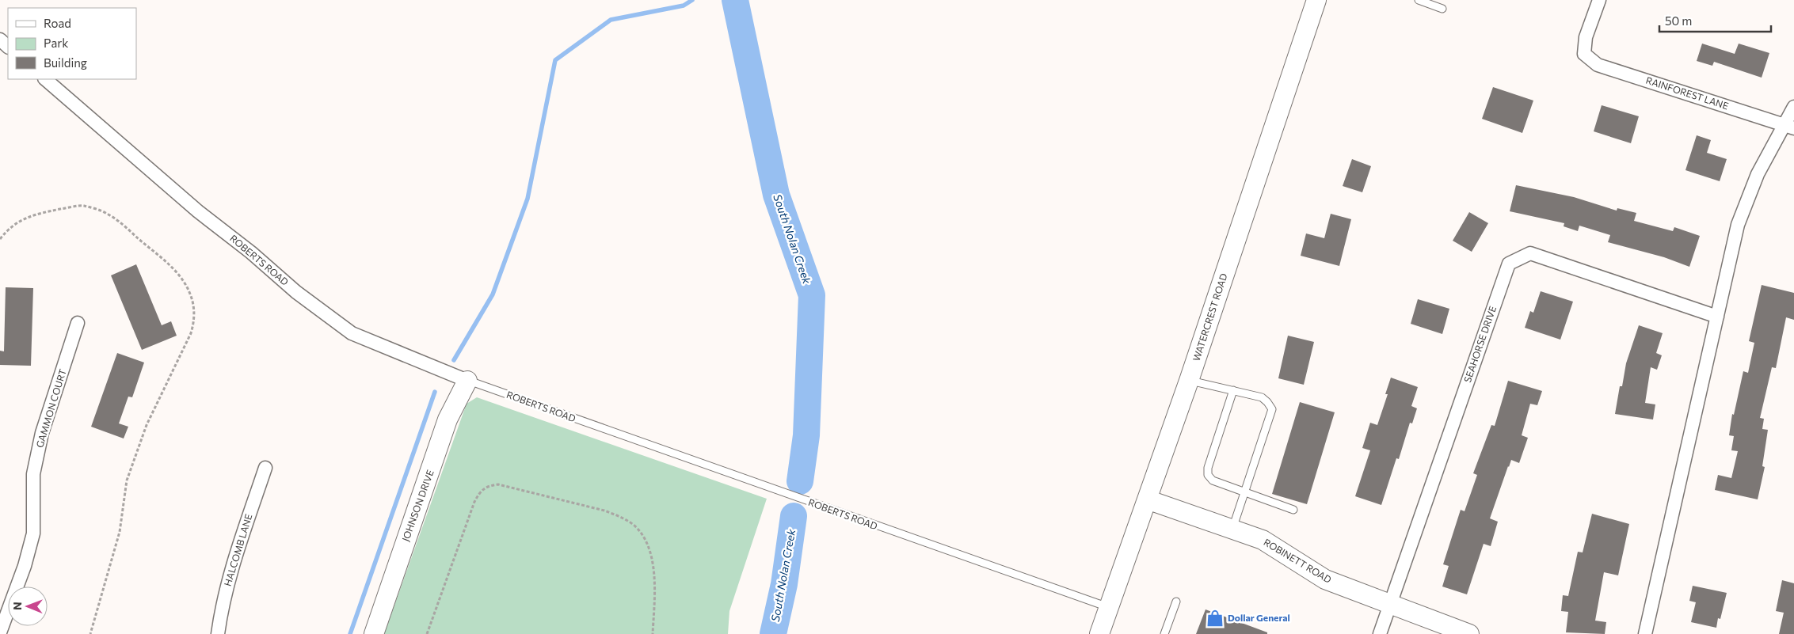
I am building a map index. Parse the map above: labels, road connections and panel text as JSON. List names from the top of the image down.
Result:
{
  "streets": {
    "street": [
      "RAINFOREST LANE",
      "ROBERTS ROAD",
      "WATERCREST ROAD",
      "SEAHORSE DRIVE",
      "GAMMON COURT",
      "JOHNSON DRIVE",
      "HALCOMB LANE",
      "ROBINETT ROAD"
    ]
  },
  "crossings": [
    ["ROBERTS ROAD", "WATERCREST ROAD"],
    ["ROBERTS ROAD", "JOHNSON DRIVE"],
    ["WATERCREST ROAD", "ROBINETT ROAD"],
    ["SEAHORSE DRIVE", "ROBINETT ROAD"]
  ],
  "water": ["South Nolan Creek"],
  "places": {
    "shop": ["Dollar General"]
  },
  "legend": ["Road", "Park", "Building"],
  "scale_bar": "50 m",
  "north": "left"
}
